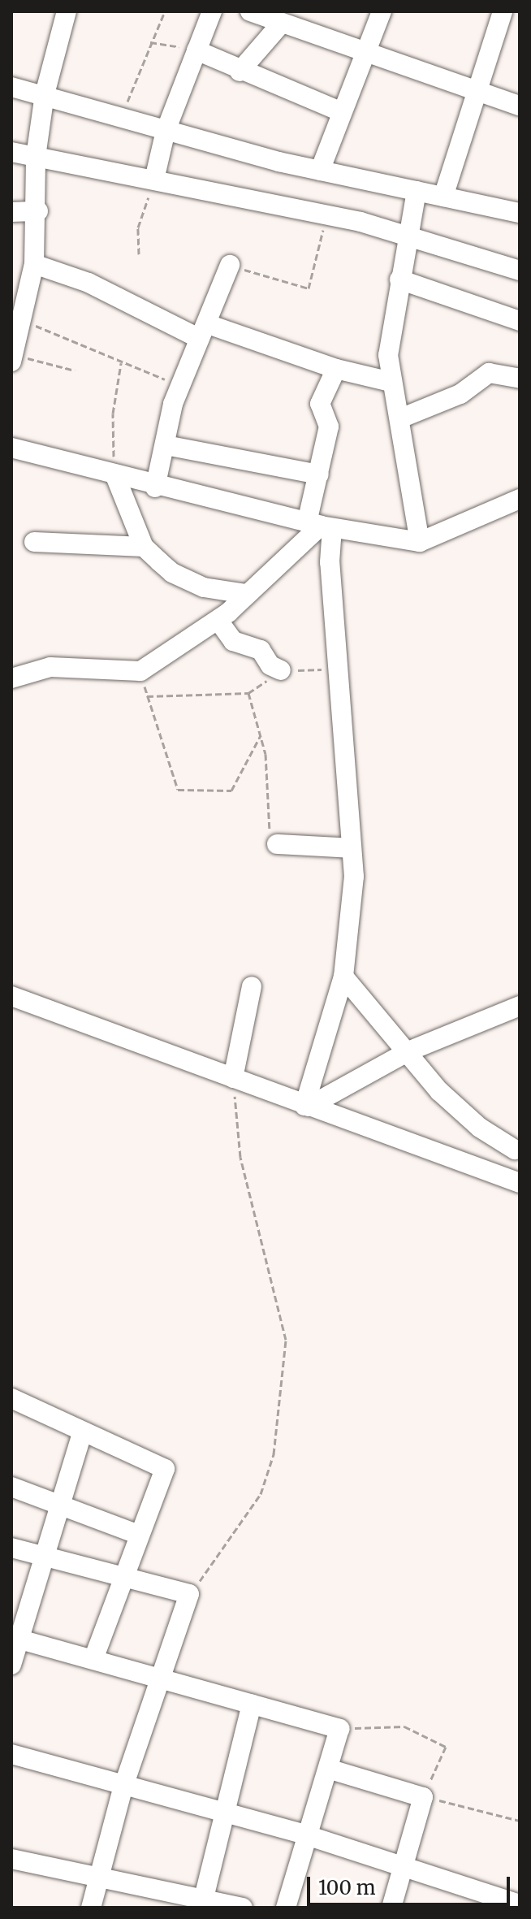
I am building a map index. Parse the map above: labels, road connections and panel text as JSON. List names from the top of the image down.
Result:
{
  "scale_bar": "100 m"
}
